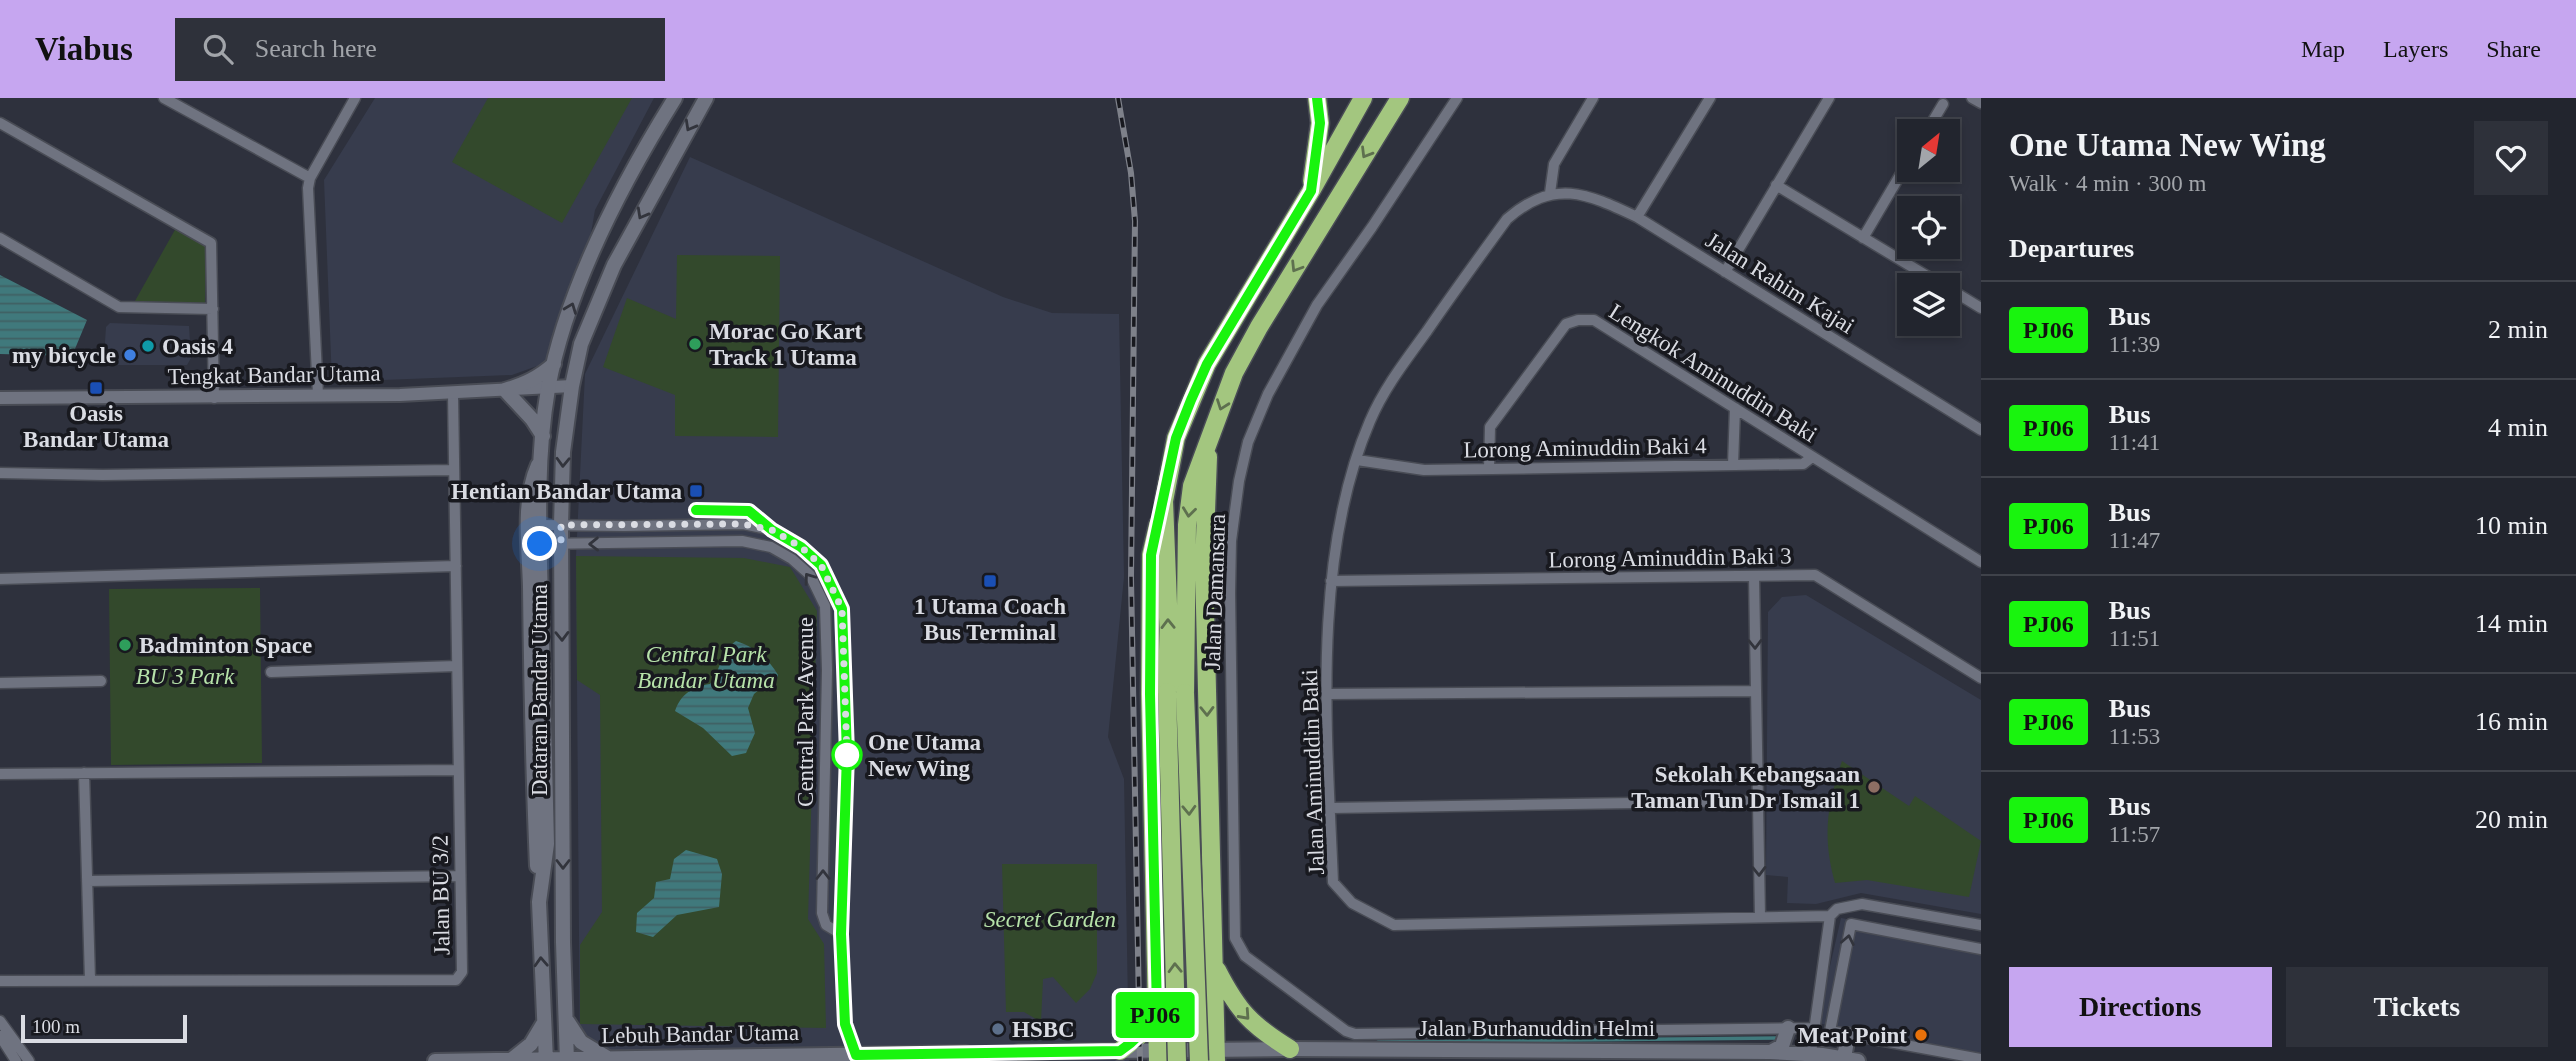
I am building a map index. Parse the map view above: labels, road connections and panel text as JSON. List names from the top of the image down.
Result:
{
  "streets": {
    "main road": ["Dataran Bandar Utama", "Jalan Burhanuddin Helmi", "Lebuh Bandar Utama"],
    "street": [
      "Jalan Rahim Kajai",
      "Lengkok Aminuddin Baki",
      "Tengkat Bandar Utama",
      "Lorong Aminuddin Baki 4",
      "Lorong Aminuddin Baki 3",
      "Jalan Damansara",
      "Central Park Avenue",
      "Jalan Aminuddin Baki",
      "Jalan BU 3/2"
    ]
  },
  "crossings": [
    ["Jalan Rahim Kajai", "Jalan Aminuddin Baki"],
    ["Lengkok Aminuddin Baki", "Lorong Aminuddin Baki 4"],
    ["Tengkat Bandar Utama", "Dataran Bandar Utama"],
    ["Tengkat Bandar Utama", "Jalan BU 3/2"],
    ["Lorong Aminuddin Baki 4", "Jalan Aminuddin Baki"],
    ["Lorong Aminuddin Baki 3", "Jalan Aminuddin Baki"],
    ["Jalan Damansara", "Jalan Burhanuddin Helmi"],
    ["Dataran Bandar Utama", "Central Park Avenue"],
    ["Dataran Bandar Utama", "Lebuh Bandar Utama"],
    ["Central Park Avenue", "Lebuh Bandar Utama"]
  ],
  "parks": ["Central Park Bandar Utama", "BU 3 Park", "Secret Garden"],
  "places": {
    "other": [
      "Morac Go Kart Track 1 Utama",
      "Oasis 4",
      "my bicycle",
      "Badminton Space",
      "One Utama New Wing",
      "Sekolah Kebangsaan Taman Tun Dr Ismail 1",
      "HSBC",
      "Meat Point"
    ],
    "transit": ["Oasis Bandar Utama", "Hentian Bandar Utama", "1 Utama Coach Bus Terminal"]
  },
  "lines": ["bus line PJ06"],
  "scale_bar": "100 m",
  "north": "top right",
  "page": {
    "header": "Viabus",
    "search": "Search here",
    "nav": ["Map", "Layers", "Share"],
    "on_map": "PJ06",
    "heading": [
      ["One Utama New Wing", "Walk · 4 min · 300 m"],
      "Departures"
    ],
    "list": [
      {
        "mark": "PJ06",
        "name": "Bus",
        "note": "11:39",
        "value": "2 min"
      },
      {
        "mark": "PJ06",
        "name": "Bus",
        "note": "11:41",
        "value": "4 min"
      },
      {
        "mark": "PJ06",
        "name": "Bus",
        "note": "11:47",
        "value": "10 min"
      },
      {
        "mark": "PJ06",
        "name": "Bus",
        "note": "11:51",
        "value": "14 min"
      },
      {
        "mark": "PJ06",
        "name": "Bus",
        "note": "11:53",
        "value": "16 min"
      },
      {
        "mark": "PJ06",
        "name": "Bus",
        "note": "11:57",
        "value": "20 min"
      }
    ],
    "buttons": ["Directions", "Tickets"],
    "scale": "100 m"
  }
}
